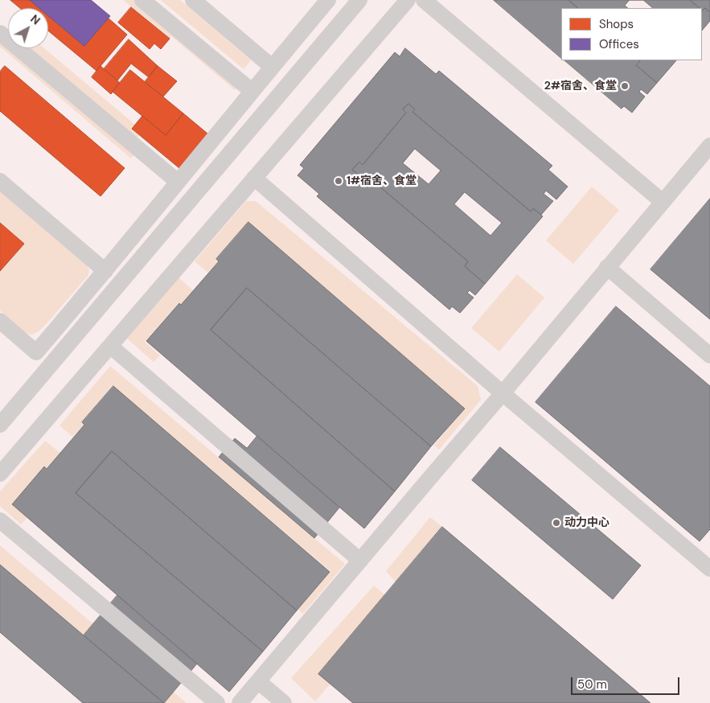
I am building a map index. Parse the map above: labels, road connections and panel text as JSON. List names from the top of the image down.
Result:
{
  "places": ["2#宿舍、食堂", "1#宿舍、食堂", "动力中心"],
  "legend": ["Shops", "Offices"],
  "scale_bar": "50 m",
  "north": "top right"
}
